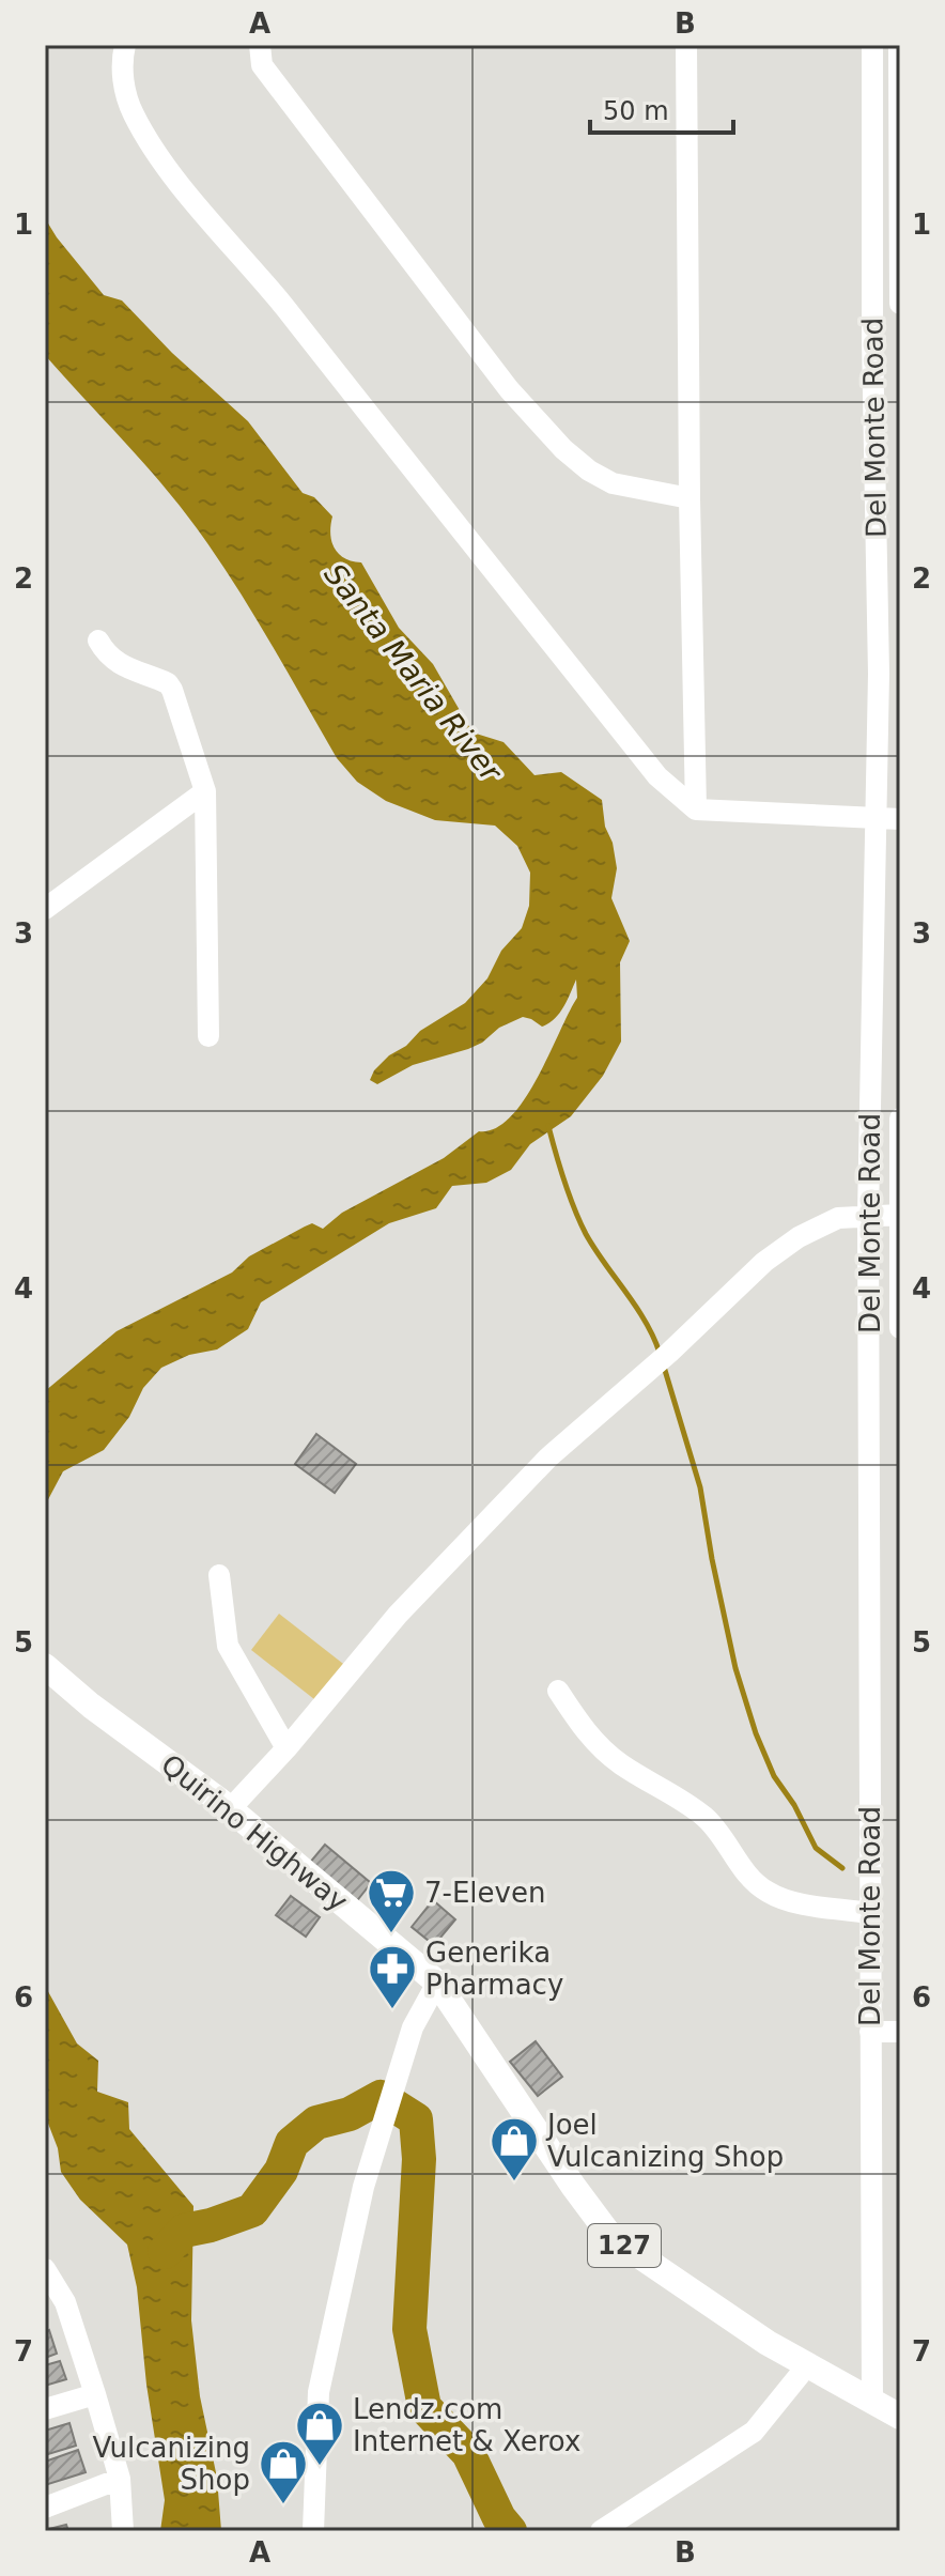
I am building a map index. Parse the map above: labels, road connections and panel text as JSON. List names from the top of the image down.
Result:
{
  "streets": {
    "main road": ["Quirino Highway", "127"],
    "street": ["Del Monte Road"]
  },
  "crossings": [
    ["Del Monte Road", "Quirino Highway"]
  ],
  "water": ["Santa Maria River"],
  "places": {
    "supermarket": ["7-Eleven"],
    "pharmacy": ["Generika Pharmacy"],
    "shop": ["Joel Vulcanizing Shop", "Lendz.com Internet & Xerox", "Vulcanizing Shop"]
  },
  "scale_bar": "50 m",
  "grid": {
    "columns": ["A", "B"],
    "rows": [
      "1",
      "2",
      "3",
      "4",
      "5",
      "6",
      "7"
    ]
  }
}
